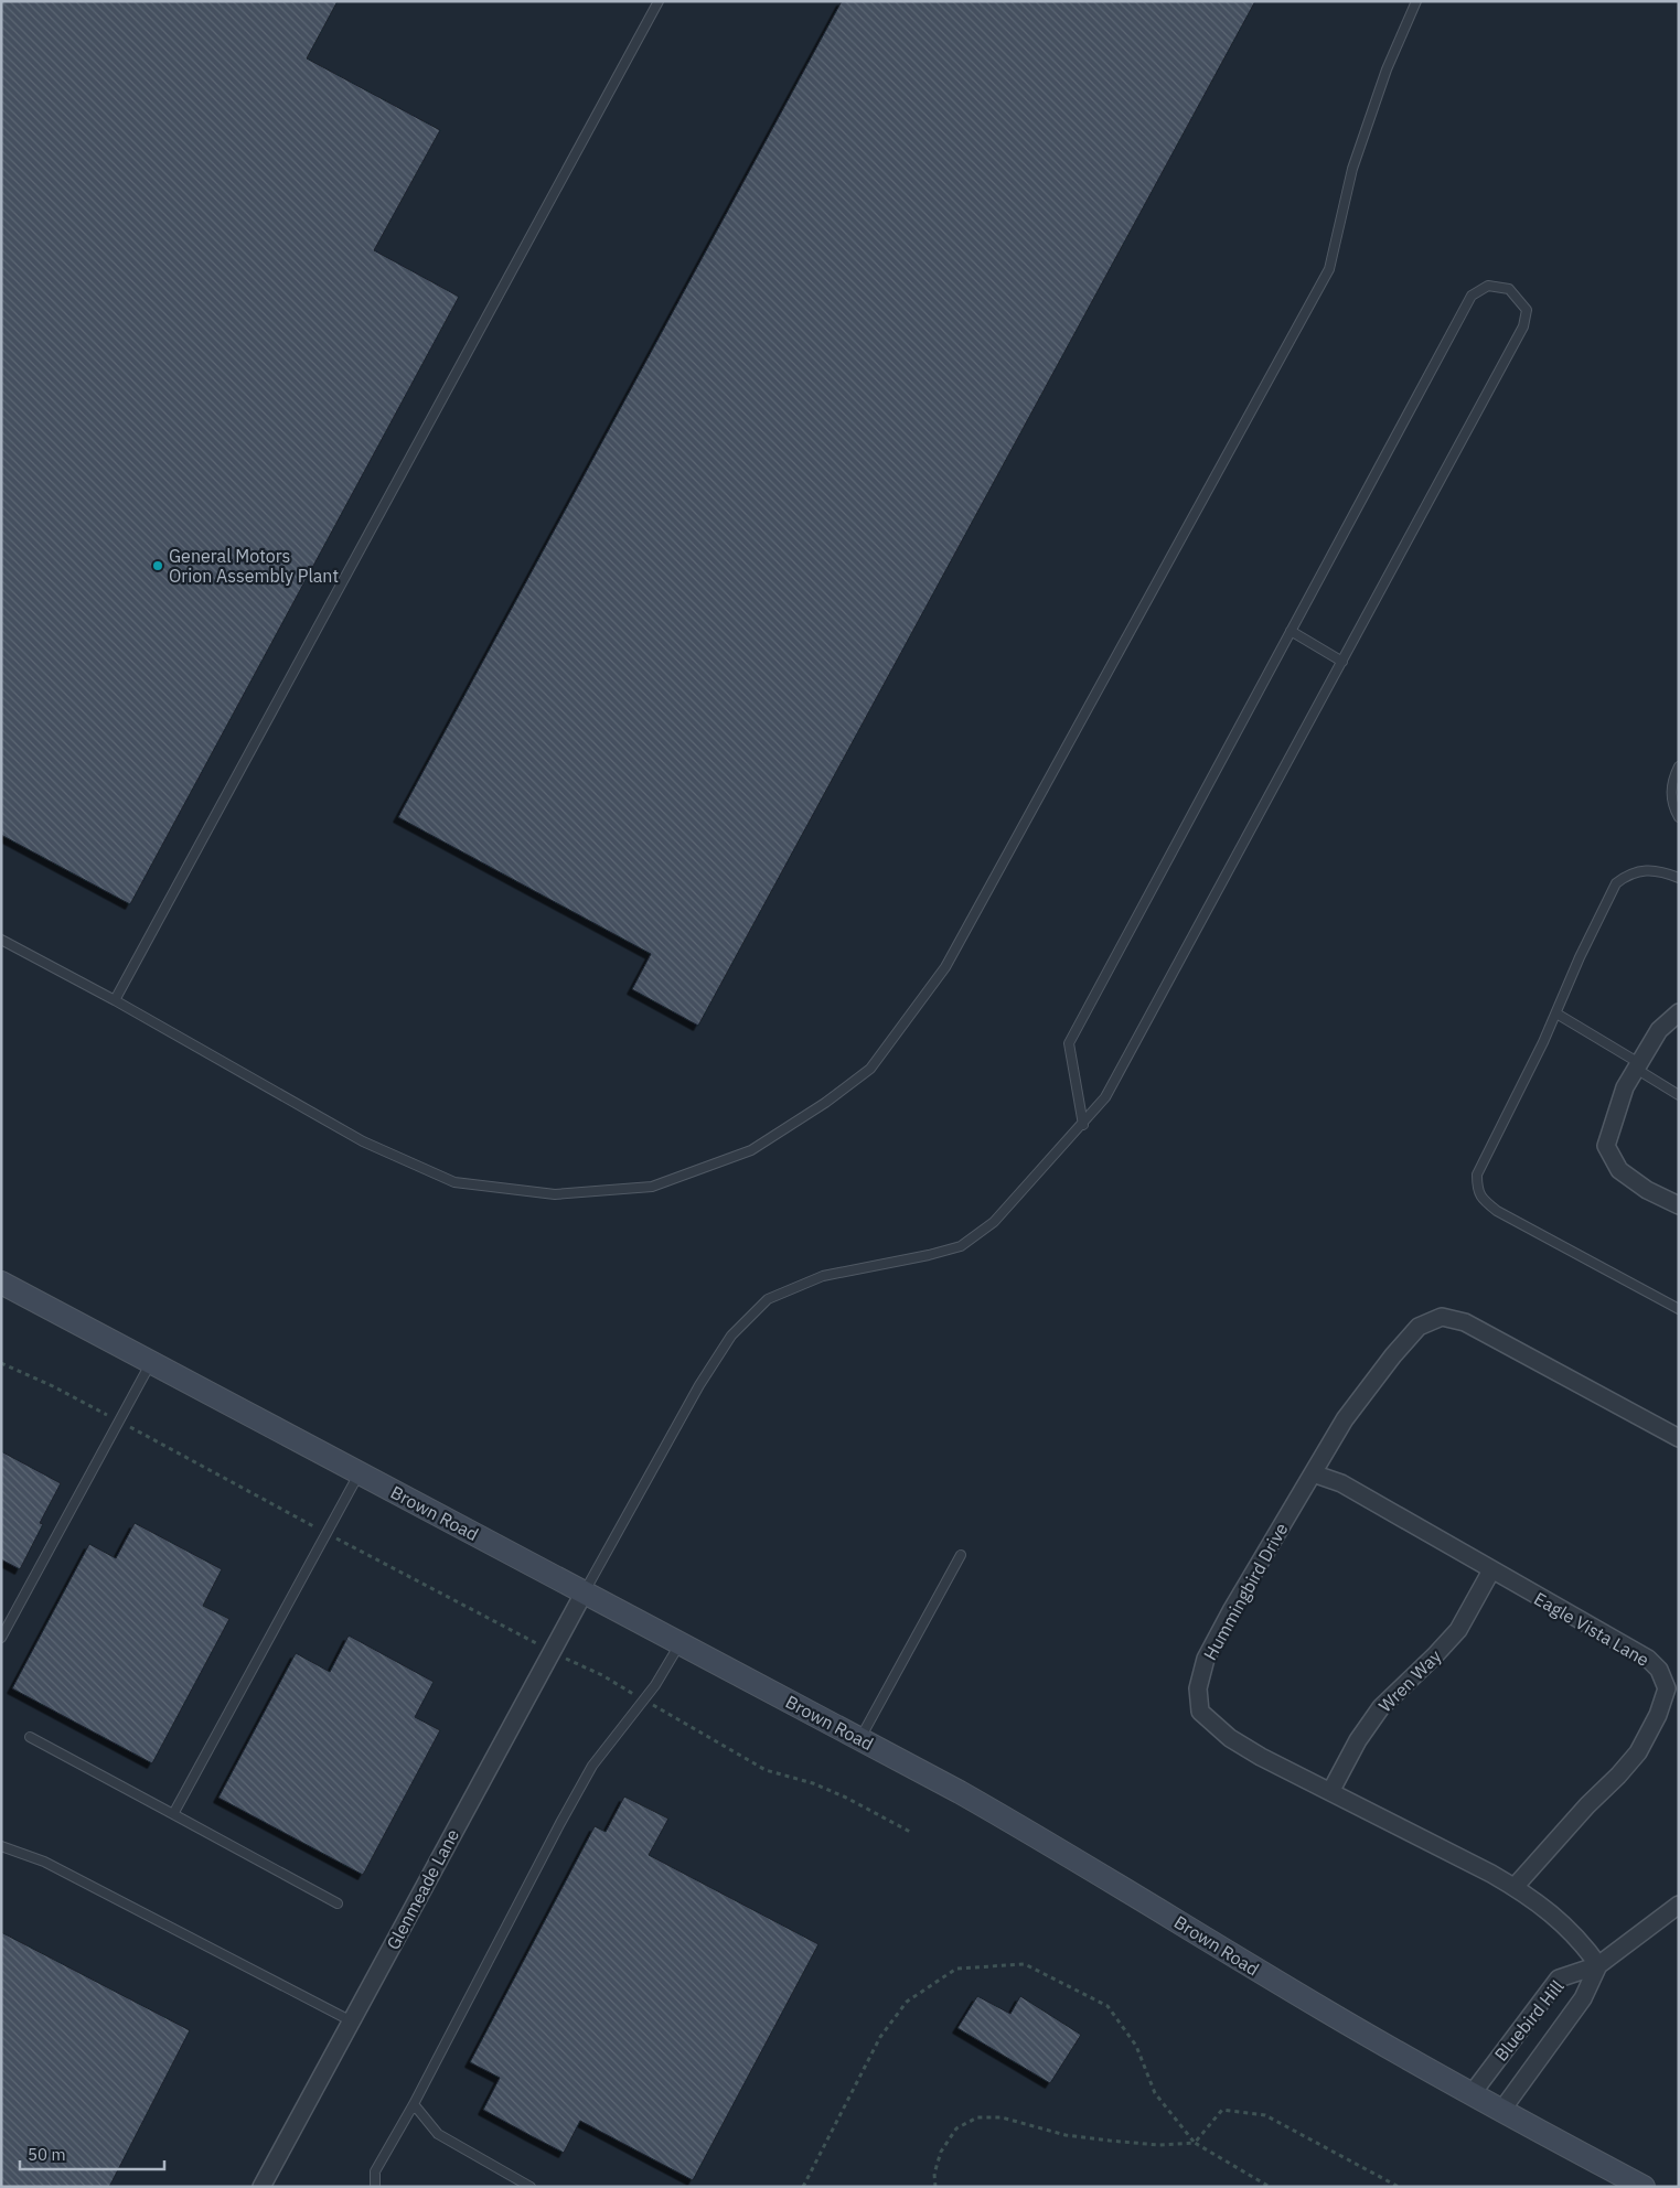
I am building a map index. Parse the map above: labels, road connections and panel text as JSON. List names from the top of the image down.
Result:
{
  "streets": {
    "main road": ["Brown Road"],
    "street": [
      "Hummingbird Drive",
      "Eagle Vista Lane",
      "Wren Way",
      "Glenmeade Lane",
      "Bluebird Hill"
    ]
  },
  "crossings": [
    ["Brown Road", "Glenmeade Lane"],
    ["Brown Road", "Bluebird Hill"],
    ["Hummingbird Drive", "Eagle Vista Lane"],
    ["Hummingbird Drive", "Wren Way"],
    ["Hummingbird Drive", "Bluebird Hill"],
    ["Eagle Vista Lane", "Wren Way"]
  ],
  "places": ["General Motors Orion Assembly Plant"],
  "scale_bar": "50 m"
}
